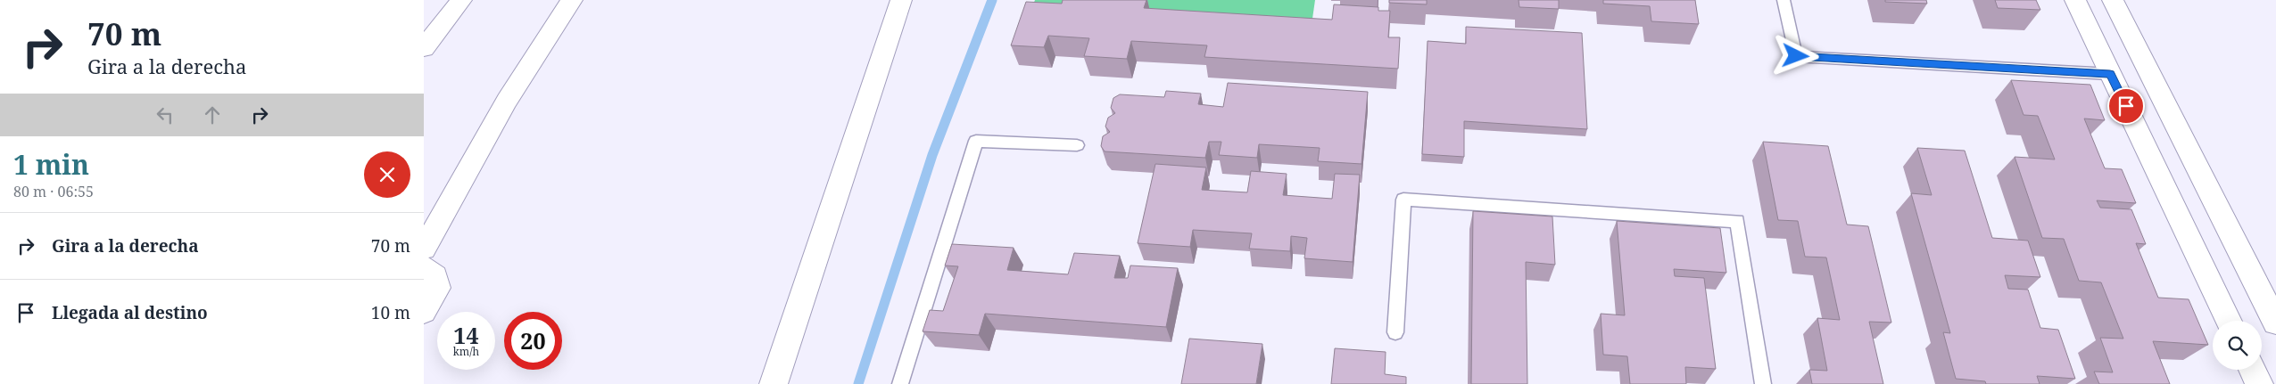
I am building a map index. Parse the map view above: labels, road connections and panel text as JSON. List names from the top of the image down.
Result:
{
  "page": {
    "turn": ["70 m", "Gira a la derecha"],
    "heading": ["1 min", "80 m · 06:55"],
    "list": [
      {
        "name": "Gira a la derecha",
        "value": "70 m"
      },
      {
        "name": "Llegada al destino",
        "value": "10 m"
      }
    ],
    "speed": "14 km/h",
    "limit": "20"
  }
}
